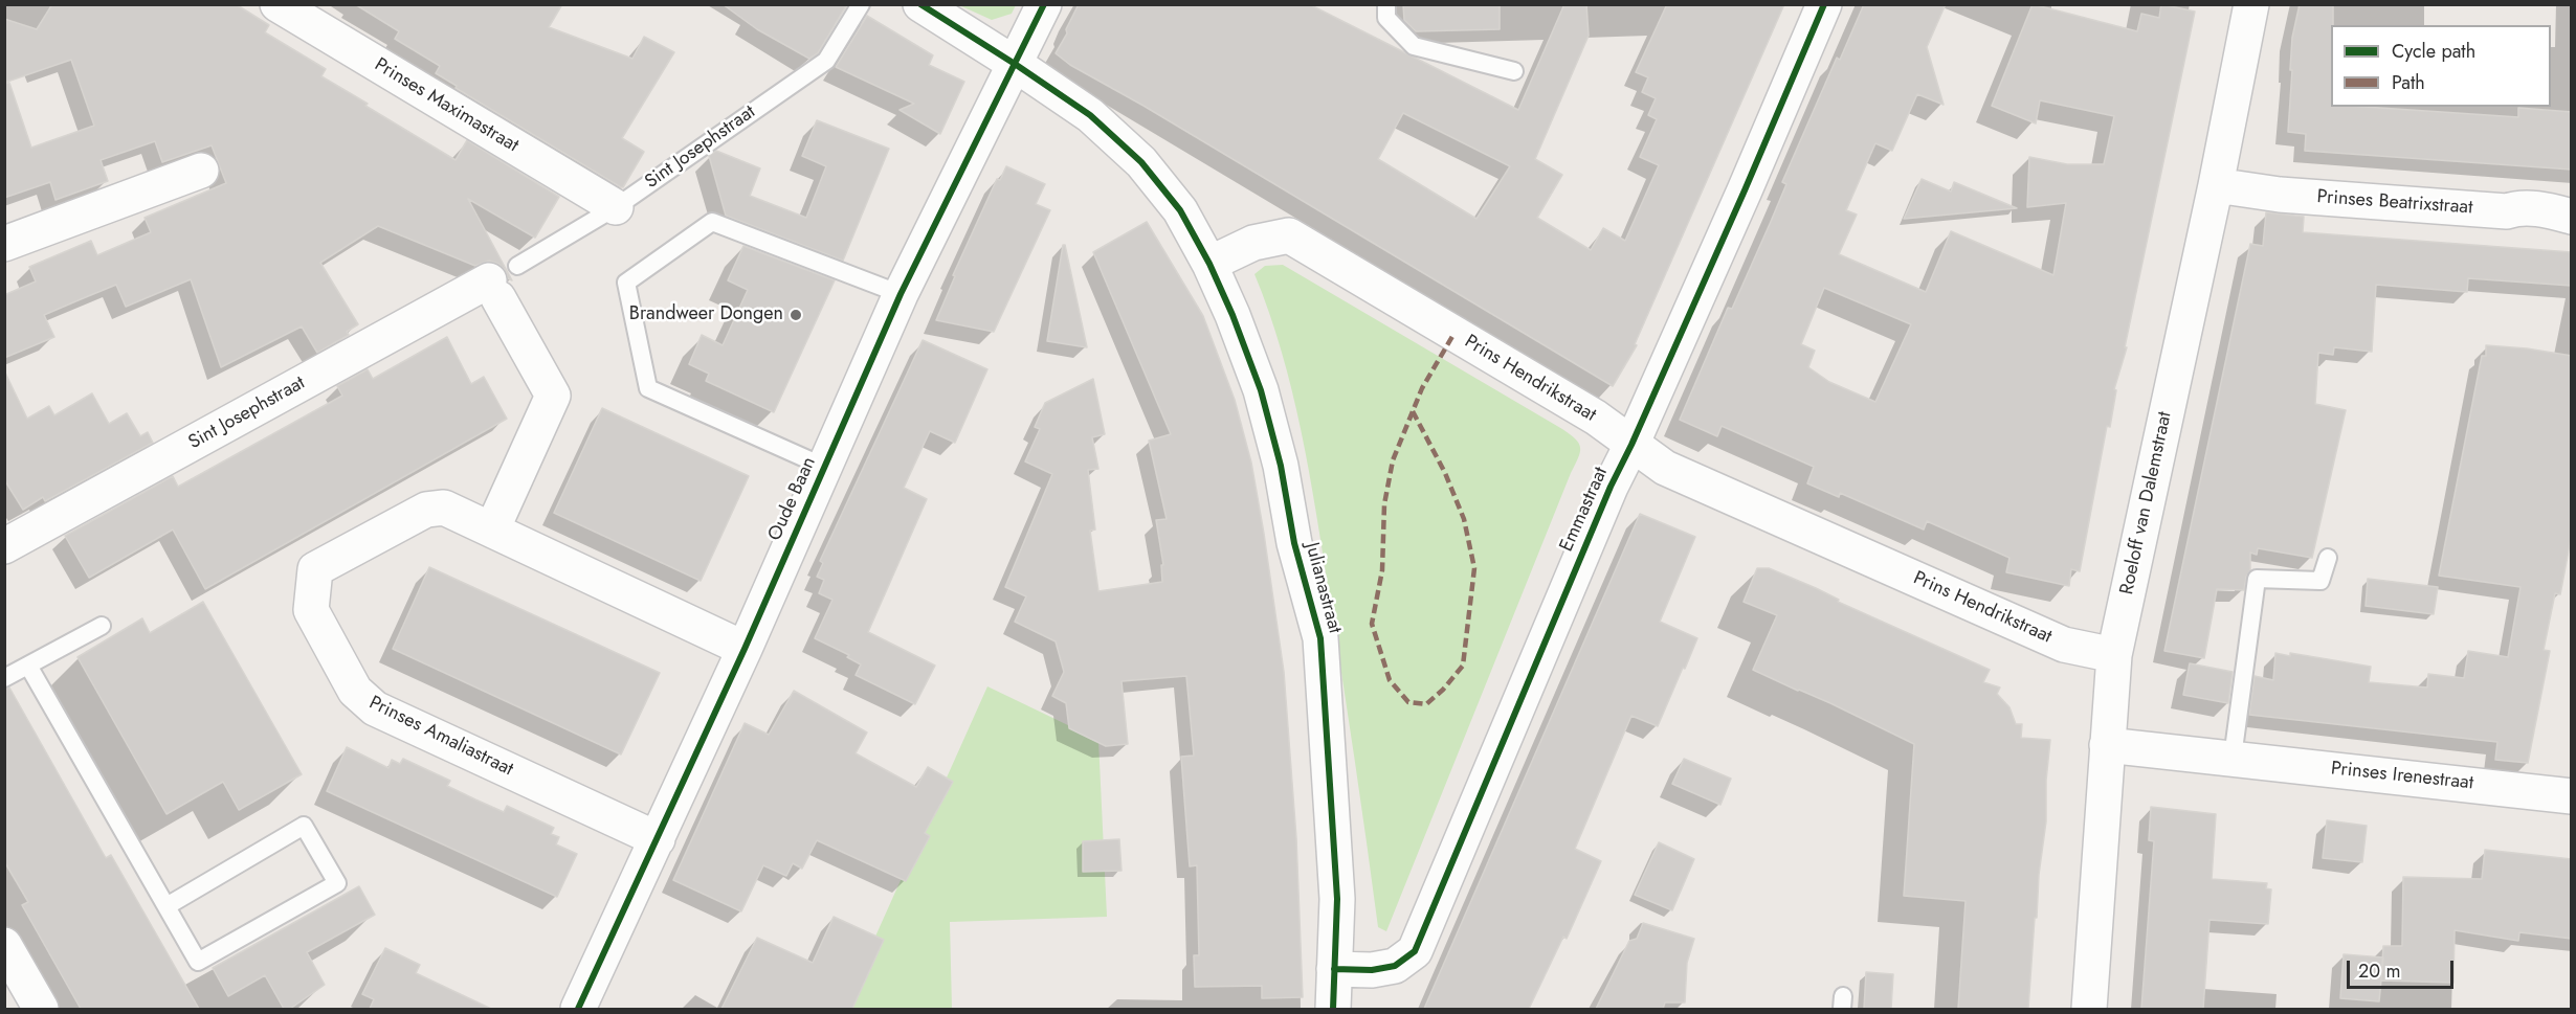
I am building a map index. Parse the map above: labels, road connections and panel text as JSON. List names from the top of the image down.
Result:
{
  "streets": {
    "street": [
      "Prinses Maximastraat",
      "Sint Josephstraat",
      "Prinses Beatrixstraat",
      "Prins Hendrikstraat",
      "Oude Baan",
      "Roeloff van Dalemstraat",
      "Emmastraat",
      "Julianastraat",
      "Prinses Amaliastraat",
      "Prinses Irenestraat"
    ]
  },
  "crossings": [
    ["Prinses Maximastraat", "Sint Josephstraat"],
    ["Prinses Beatrixstraat", "Roeloff van Dalemstraat"],
    ["Prins Hendrikstraat", "Roeloff van Dalemstraat"],
    ["Prins Hendrikstraat", "Emmastraat"],
    ["Prins Hendrikstraat", "Julianastraat"],
    ["Oude Baan", "Prinses Amaliastraat"],
    ["Roeloff van Dalemstraat", "Prinses Irenestraat"],
    ["Emmastraat", "Julianastraat"]
  ],
  "places": ["Brandweer Dongen"],
  "legend": ["Cycle path", "Path"],
  "scale_bar": "20 m"
}
